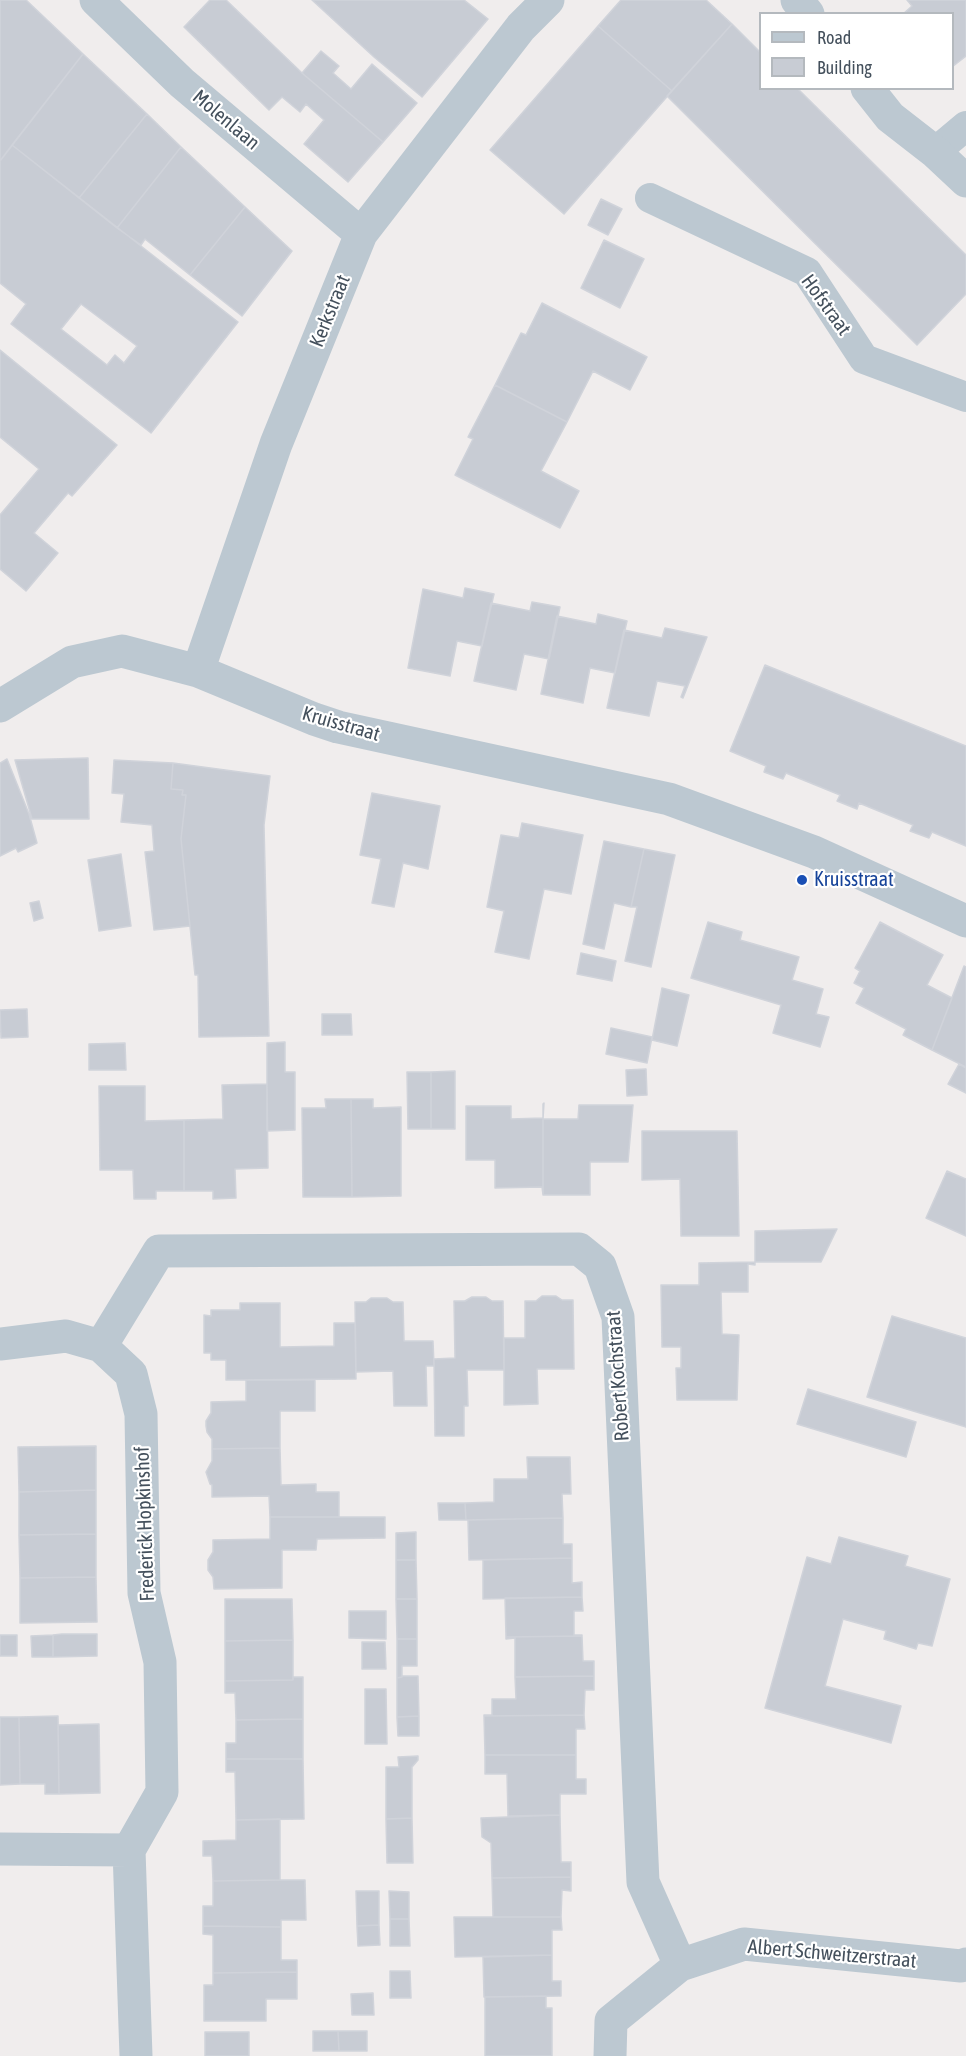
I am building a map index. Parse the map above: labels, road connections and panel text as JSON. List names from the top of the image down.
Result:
{
  "streets": {
    "street": [
      "Molenlaan",
      "Kerkstraat",
      "Kruisstraat",
      "Robert Kochstraat",
      "Frederick Hopkinshof",
      "Albert Schweitzerstraat"
    ],
    "lane": ["Hofstraat"]
  },
  "crossings": [
    ["Molenlaan", "Kerkstraat"],
    ["Kerkstraat", "Kruisstraat"],
    ["Robert Kochstraat", "Frederick Hopkinshof"],
    ["Robert Kochstraat", "Albert Schweitzerstraat"]
  ],
  "places": ["Kruisstraat"],
  "legend": ["Road", "Building"]
}
